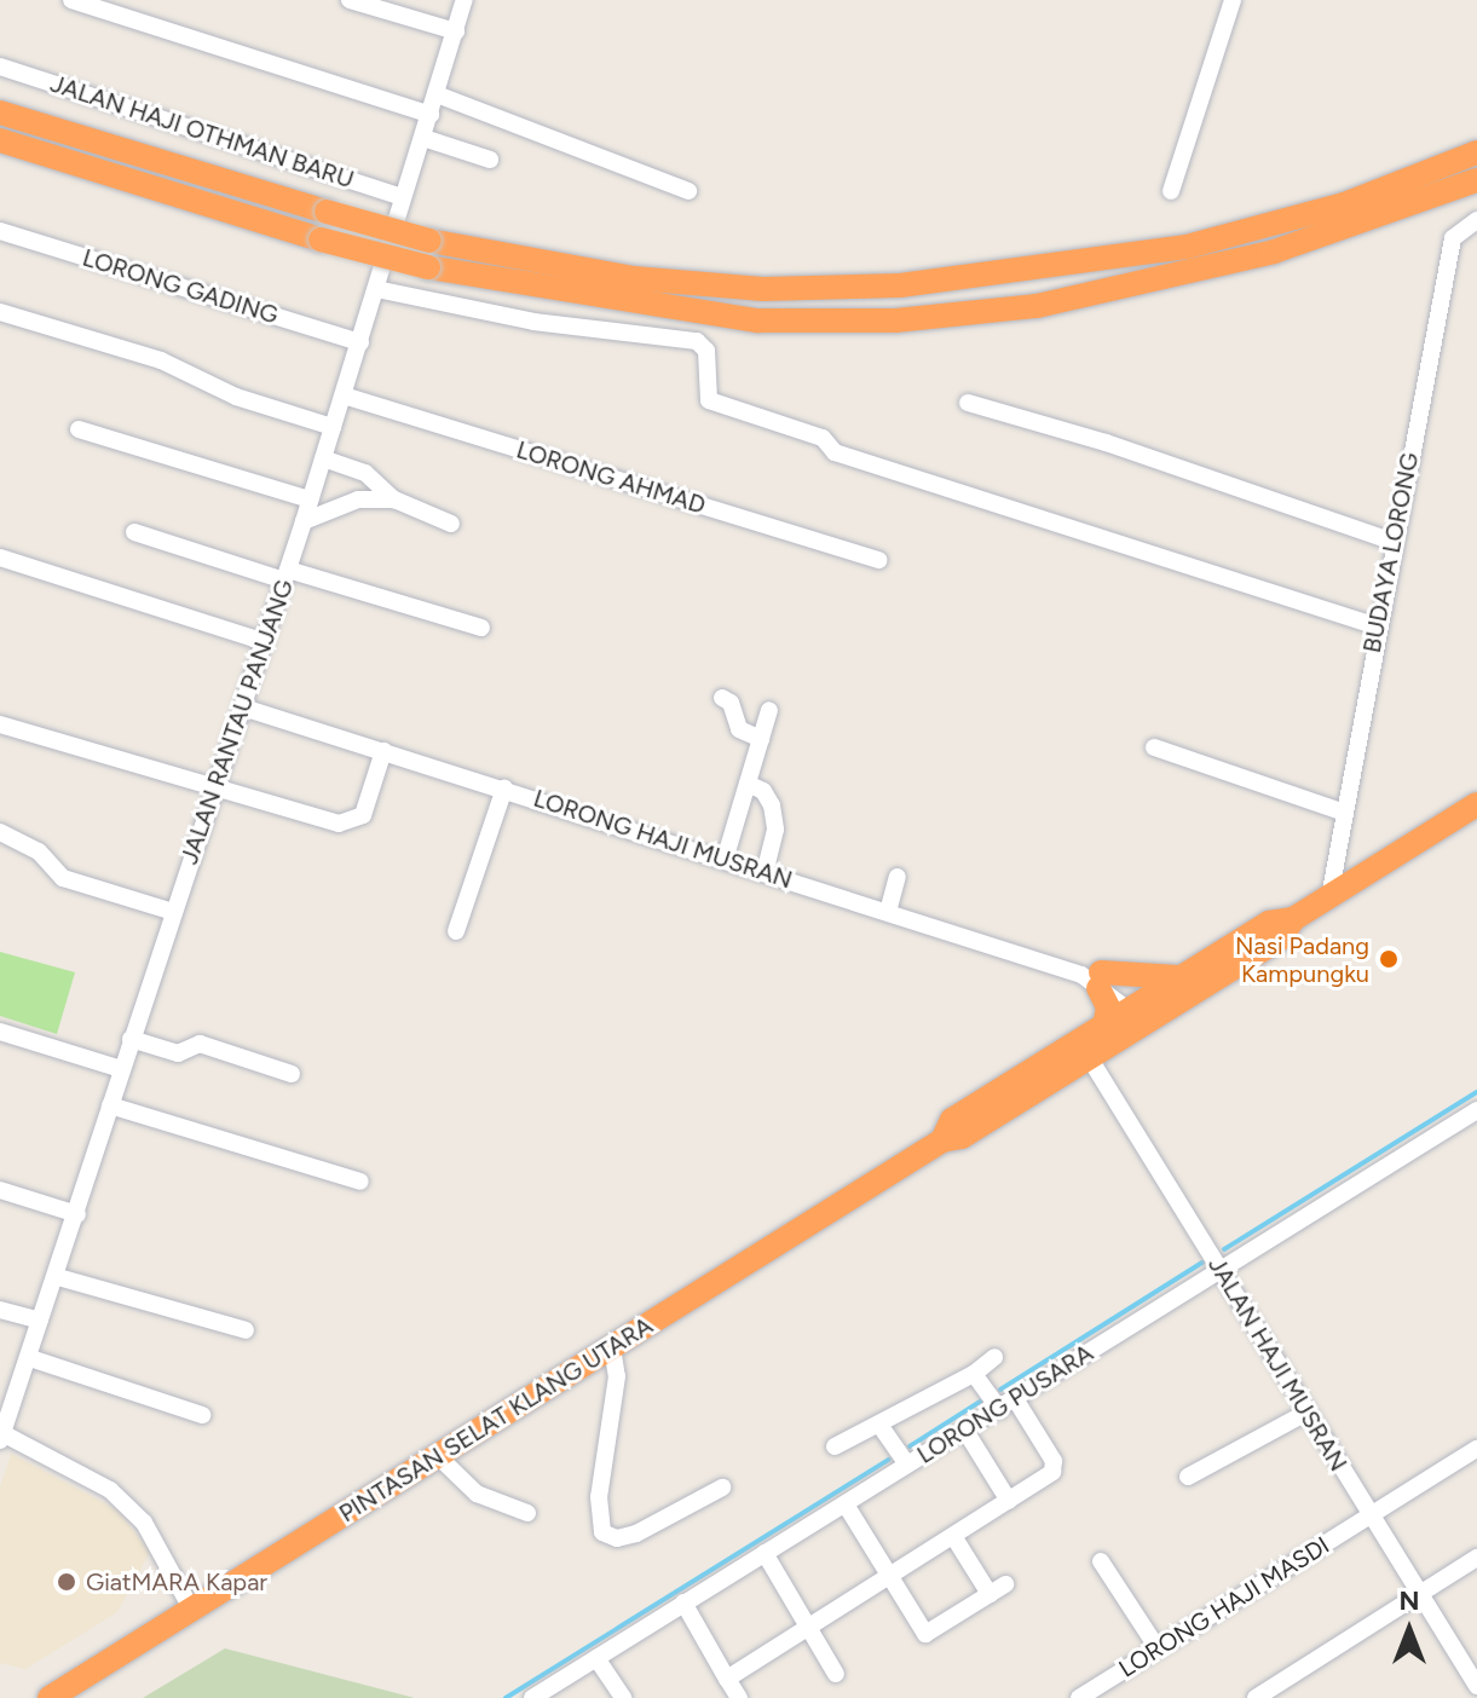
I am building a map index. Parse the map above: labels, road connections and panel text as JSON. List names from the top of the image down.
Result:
{
  "streets": {
    "highway": ["PINTASAN SELAT KLANG UTARA"],
    "street": [
      "JALAN HAJI OTHMAN BARU",
      "LORONG GADING",
      "LORONG AHMAD",
      "BUDAYA LORONG",
      "JALAN RANTAU PANJANG",
      "LORONG HAJI MUSRAN",
      "JALAN HAJI MUSRAN",
      "LORONG PUSARA",
      "LORONG HAJI MASDI"
    ]
  },
  "crossings": [
    ["JALAN HAJI OTHMAN BARU", "JALAN RANTAU PANJANG"],
    ["LORONG GADING", "JALAN RANTAU PANJANG"],
    ["LORONG AHMAD", "JALAN RANTAU PANJANG"],
    ["BUDAYA LORONG", "PINTASAN SELAT KLANG UTARA"],
    ["JALAN RANTAU PANJANG", "LORONG HAJI MUSRAN"],
    ["LORONG HAJI MUSRAN", "PINTASAN SELAT KLANG UTARA"],
    ["JALAN HAJI MUSRAN", "LORONG PUSARA"],
    ["JALAN HAJI MUSRAN", "PINTASAN SELAT KLANG UTARA"],
    ["JALAN HAJI MUSRAN", "LORONG HAJI MASDI"]
  ],
  "places": ["Nasi Padang Kampungku", "GiatMARA Kapar"],
  "north": "top"
}
